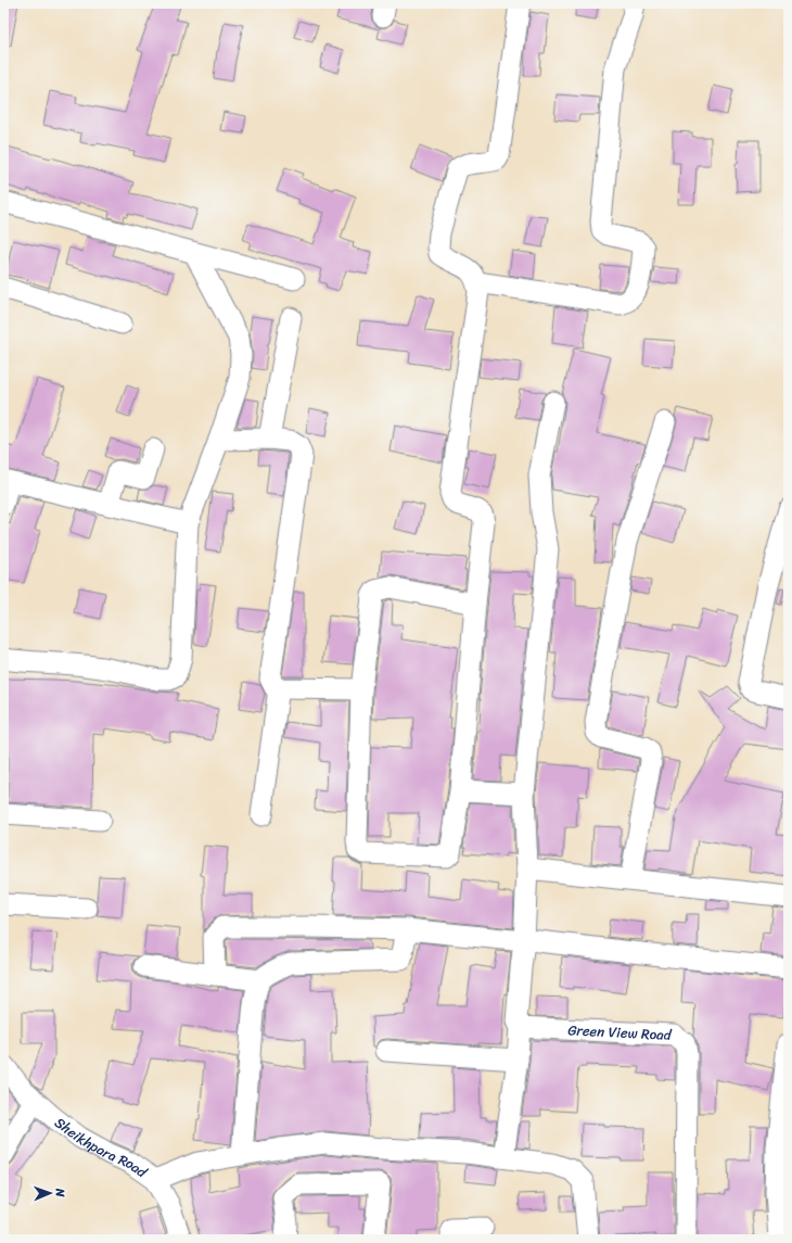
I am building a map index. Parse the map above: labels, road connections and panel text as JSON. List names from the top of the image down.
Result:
{
  "streets": {
    "street": ["Green View Road", "Sheikhpara Road"]
  },
  "north": "right"
}
